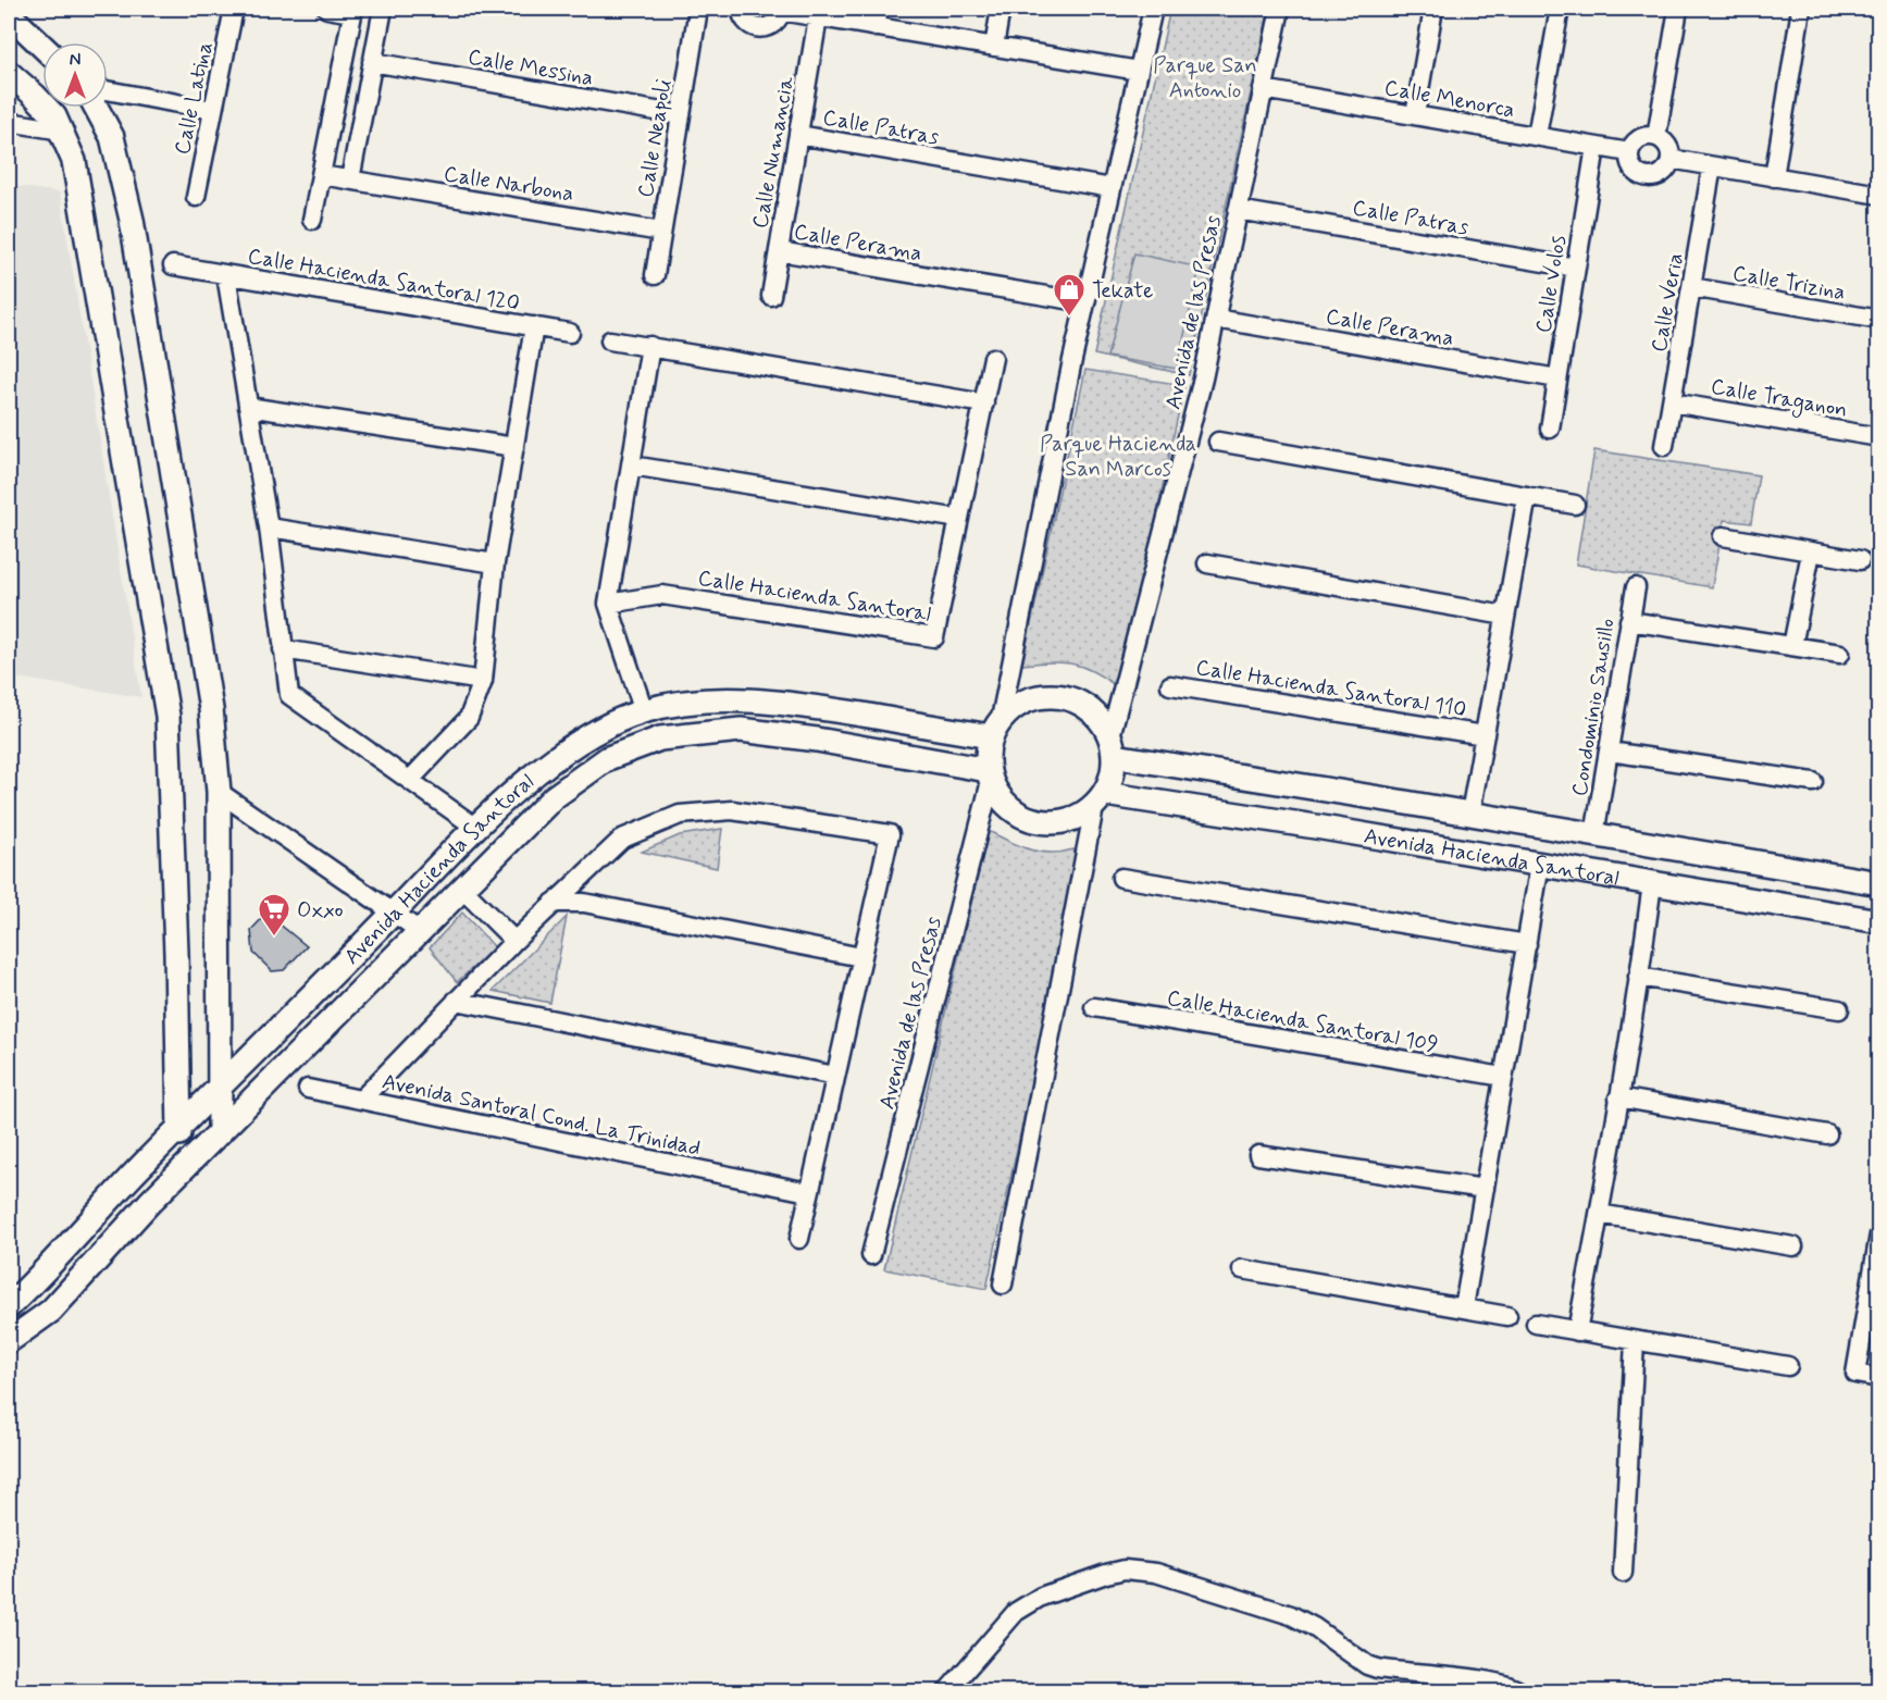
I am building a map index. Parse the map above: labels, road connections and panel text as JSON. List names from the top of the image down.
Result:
{
  "streets": {
    "street": [
      "Calle Messina",
      "Calle Latina",
      "Calle Menorca",
      "Calle Patras",
      "Calle Neapoli",
      "Calle Numancia",
      "Calle Narbona",
      "Calle Perama",
      "Calle Hacienda Santoral 120",
      "Calle Trizina",
      "Calle Volos",
      "Calle Veria",
      "Avenida de las Presas",
      "Calle Traganon",
      "Calle Hacienda Santoral",
      "Calle Hacienda Santoral 110",
      "Condominio Sausillo",
      "Avenida Hacienda Santoral",
      "Calle Hacienda Santoral 109",
      "Avenida Santoral Cond. La Trinidad"
    ]
  },
  "crossings": [
    ["Calle Messina", "Calle Neapoli"],
    ["Calle Menorca", "Calle Volos"],
    ["Calle Menorca", "Avenida de las Presas"],
    ["Calle Patras", "Calle Numancia"],
    ["Calle Patras", "Calle Volos"],
    ["Calle Patras", "Avenida de las Presas"],
    ["Calle Neapoli", "Calle Narbona"],
    ["Calle Numancia", "Calle Perama"],
    ["Calle Perama", "Calle Volos"],
    ["Calle Perama", "Avenida de las Presas"],
    ["Calle Hacienda Santoral 120", "Avenida Hacienda Santoral"],
    ["Calle Trizina", "Calle Veria"],
    ["Calle Veria", "Calle Traganon"],
    ["Avenida de las Presas", "Avenida Hacienda Santoral"],
    ["Calle Hacienda Santoral 110", "Avenida Hacienda Santoral"],
    ["Condominio Sausillo", "Avenida Hacienda Santoral"]
  ],
  "parks": ["Parque San Antonio", "Parque Hacienda San Marcos"],
  "places": {
    "shop": ["Tekate"],
    "supermarket": ["Oxxo"]
  },
  "north": "top"
}
